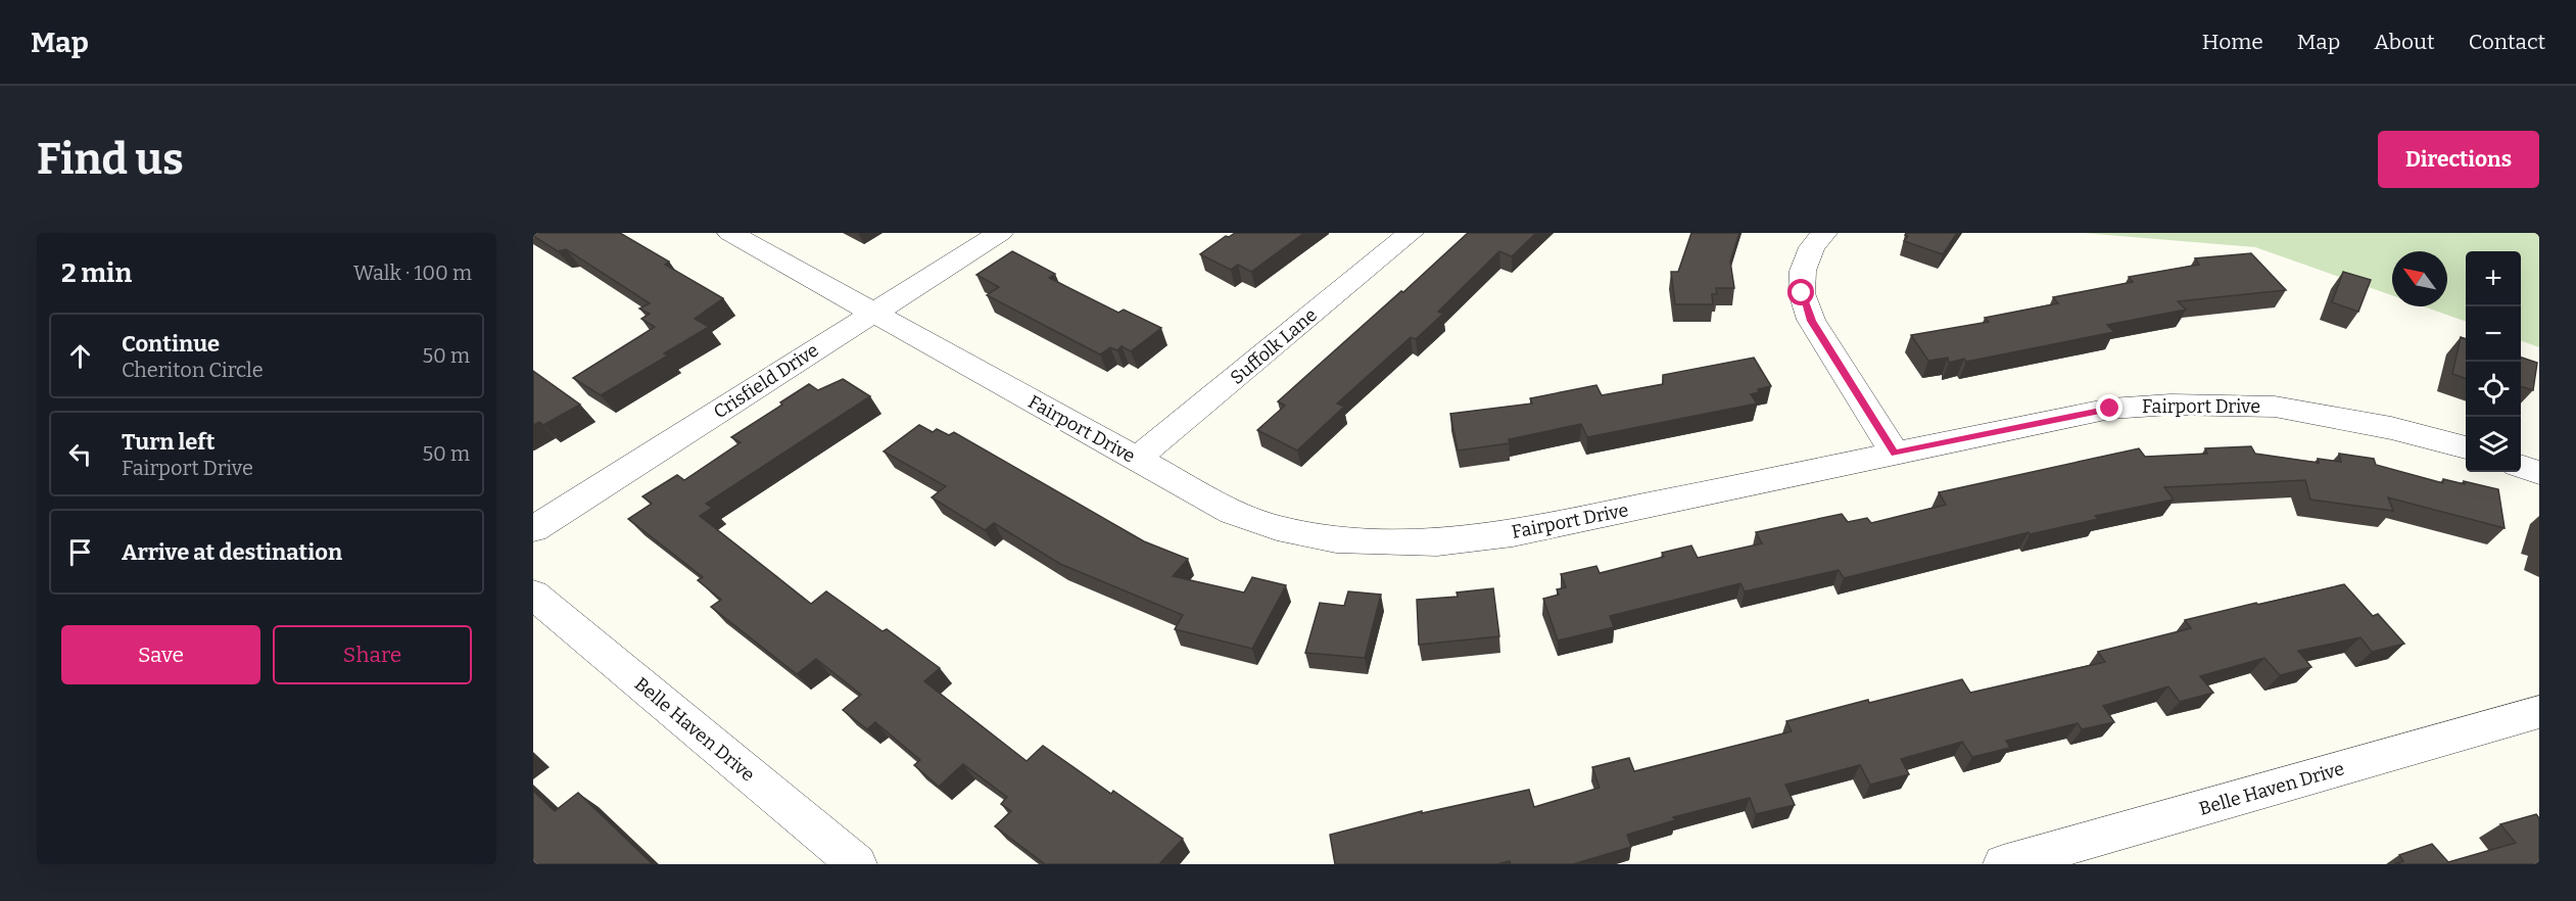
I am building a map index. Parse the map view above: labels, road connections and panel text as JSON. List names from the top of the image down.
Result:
{
  "streets": {
    "street": [
      "Suffolk Lane",
      "Crisfield Drive",
      "Fairport Drive",
      "Belle Haven Drive"
    ]
  },
  "crossings": [
    ["Suffolk Lane", "Fairport Drive"],
    ["Crisfield Drive", "Fairport Drive"]
  ],
  "north": "top left",
  "page": {
    "header": "Map",
    "nav": [
      "Home",
      "Map",
      "About",
      "Contact"
    ],
    "buttons": [
      "Directions",
      ["Save", "Share"]
    ],
    "title": "Find us",
    "heading": ["2 min", "Walk · 100 m"],
    "map_buttons": ["+", "−"],
    "list": [
      ["Continue", "Cheriton Circle", "50 m"],
      ["Turn left", "Fairport Drive", "50 m"],
      "Arrive at destination"
    ]
  }
}
